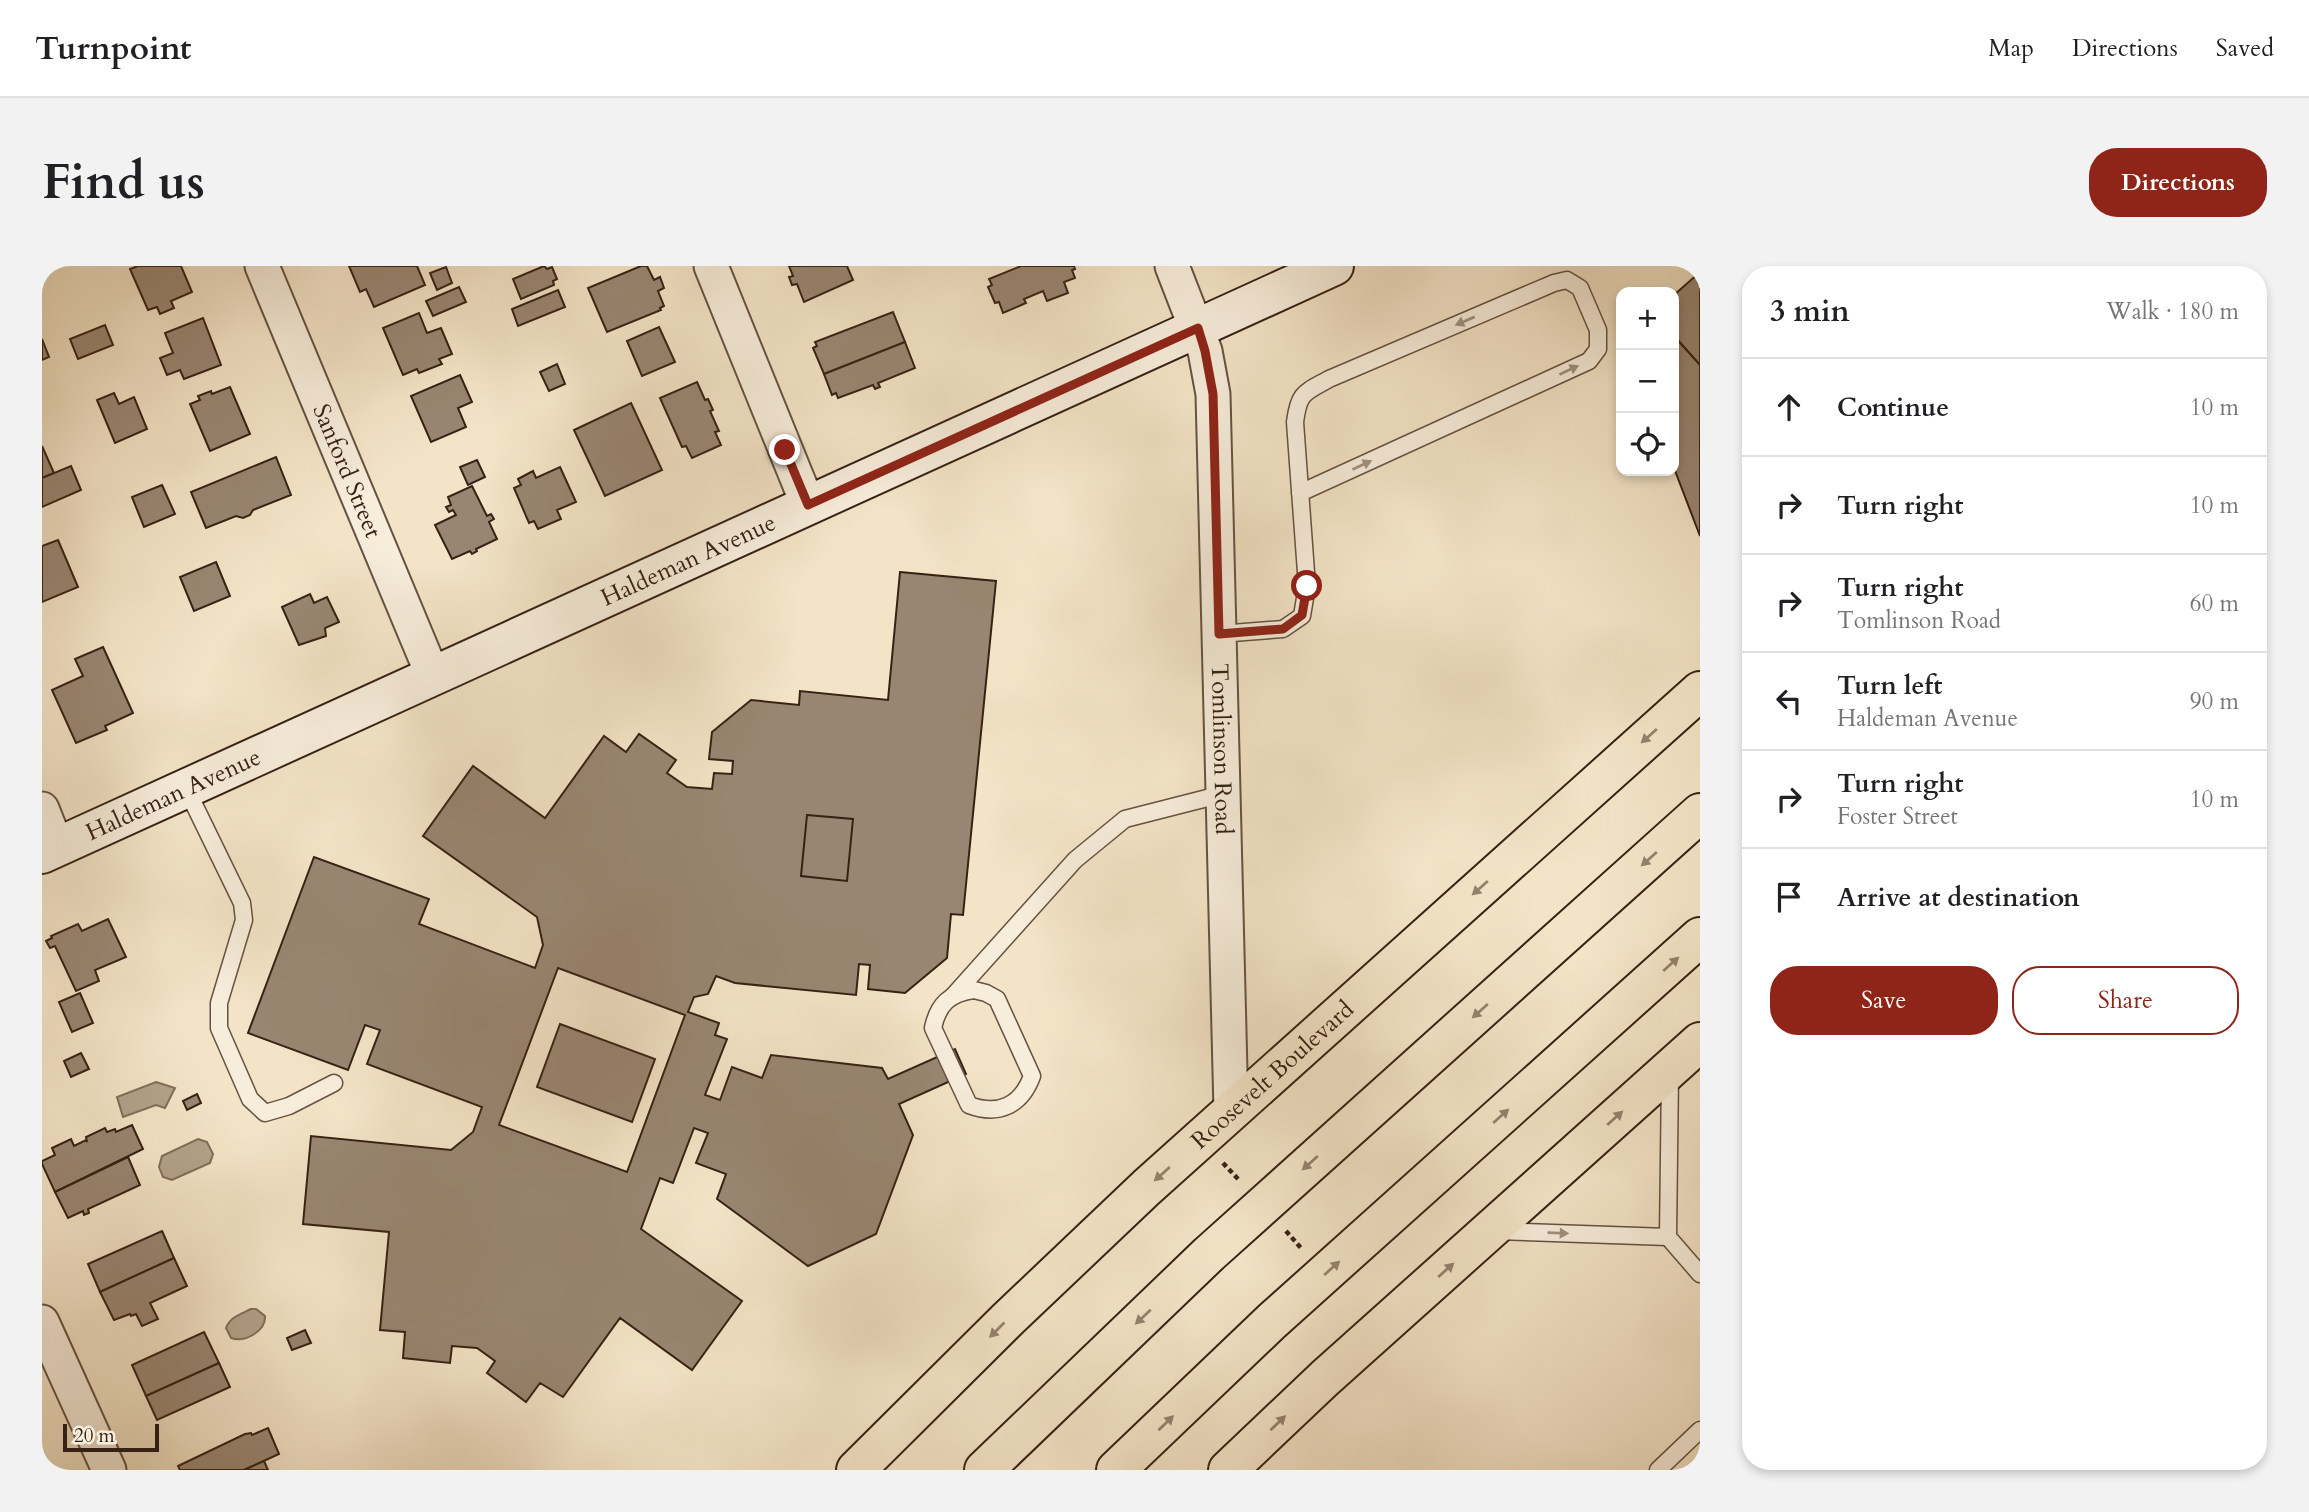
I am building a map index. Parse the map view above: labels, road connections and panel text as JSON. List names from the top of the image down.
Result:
{
  "streets": {
    "highway": ["Roosevelt Boulevard"],
    "main road": ["Haldeman Avenue"],
    "street": ["Sanford Street", "Tomlinson Road"]
  },
  "crossings": [
    ["Sanford Street", "Haldeman Avenue"],
    ["Haldeman Avenue", "Tomlinson Road"],
    ["Tomlinson Road", "Roosevelt Boulevard"]
  ],
  "scale_bar": "20 m",
  "page": {
    "header": "Turnpoint",
    "nav": ["Map", "Directions", "Saved"],
    "buttons": [
      "Directions",
      ["Save", "Share"]
    ],
    "title": "Find us",
    "heading": ["3 min", "Walk · 180 m"],
    "map_buttons": ["+", "−"],
    "list": [
      ["Continue", "10 m"],
      ["Turn right", "10 m"],
      ["Turn right", "Tomlinson Road", "60 m"],
      ["Turn left", "Haldeman Avenue", "90 m"],
      ["Turn right", "Foster Street", "10 m"],
      "Arrive at destination"
    ],
    "scale": "20 m"
  }
}
